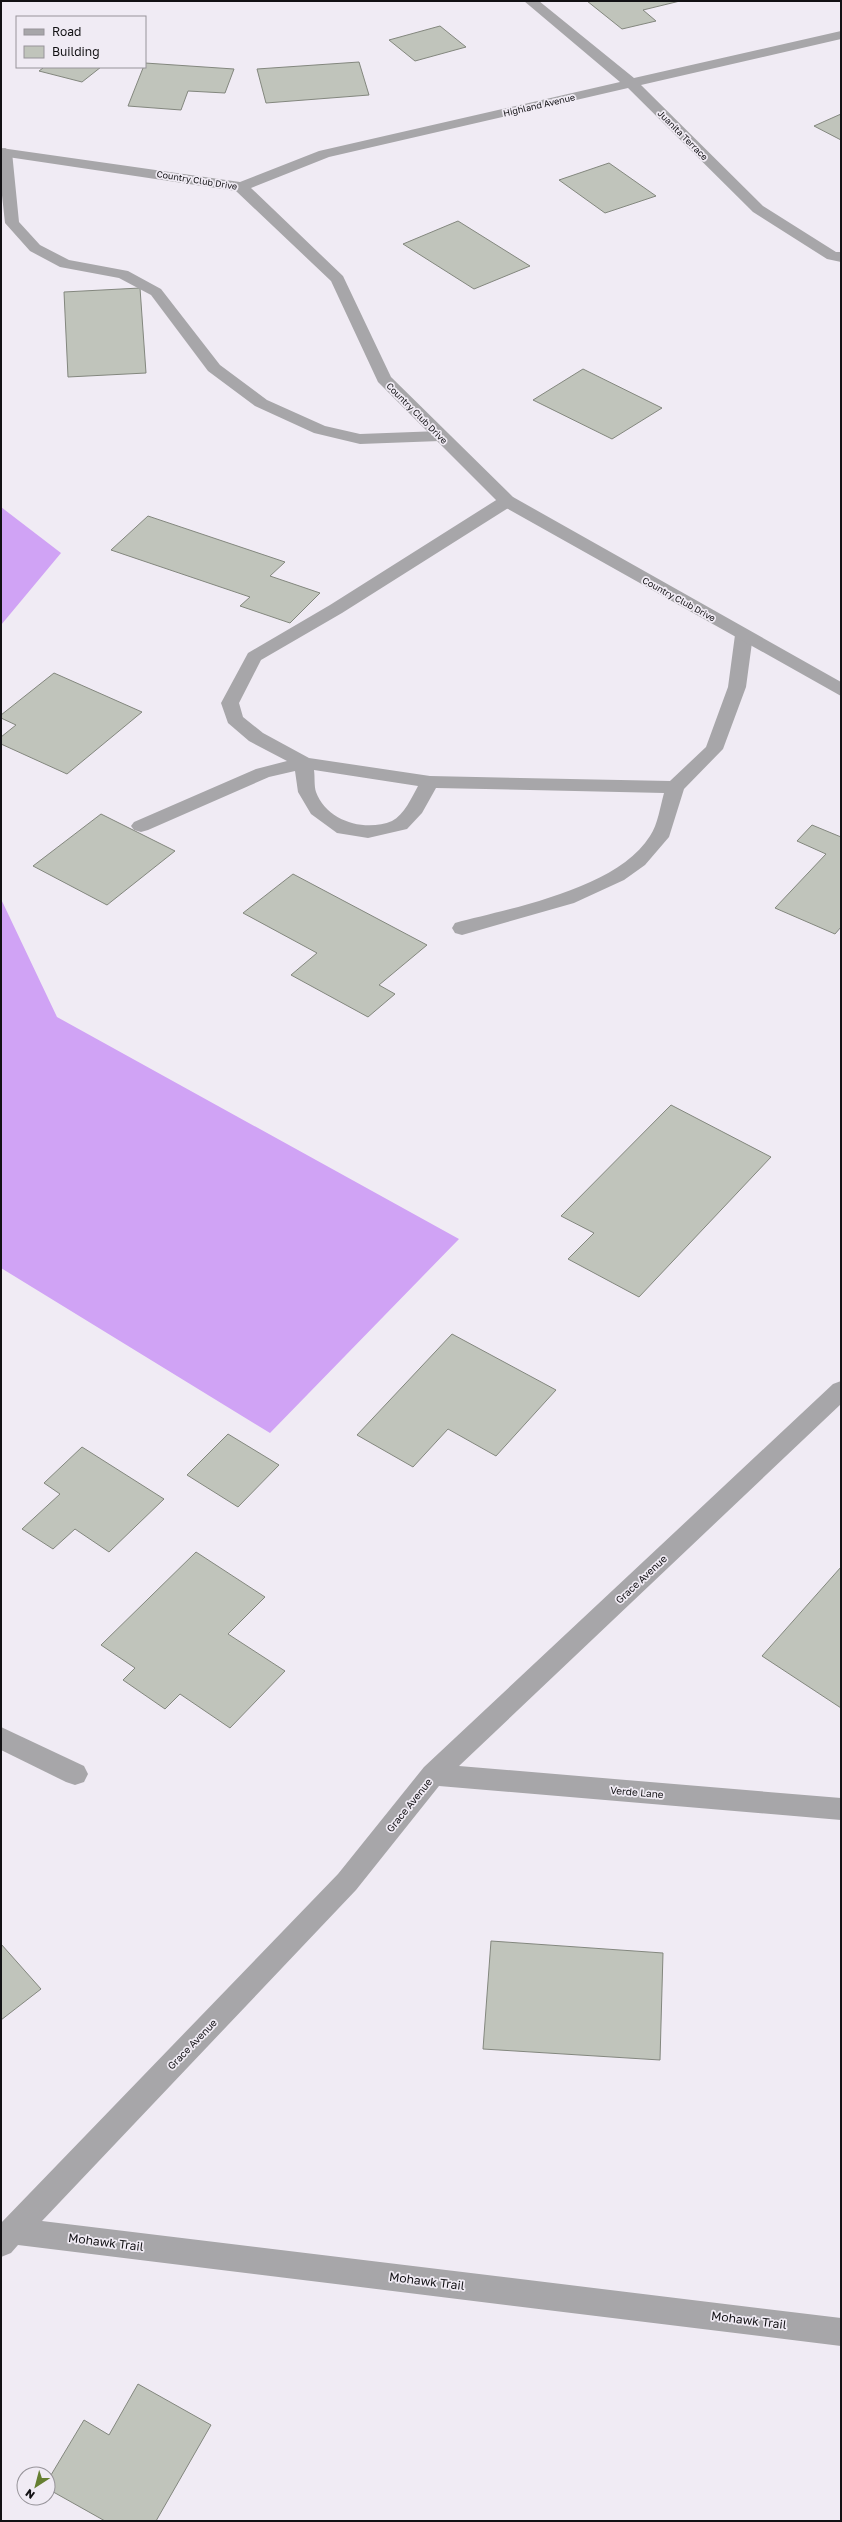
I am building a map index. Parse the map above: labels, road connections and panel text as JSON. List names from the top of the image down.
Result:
{
  "streets": {
    "street": [
      "Highland Avenue",
      "Juanita Terrace",
      "Country Club Drive",
      "Grace Avenue",
      "Verde Lane",
      "Mohawk Trail"
    ]
  },
  "crossings": [
    ["Highland Avenue", "Juanita Terrace"],
    ["Highland Avenue", "Country Club Drive"],
    ["Grace Avenue", "Verde Lane"],
    ["Grace Avenue", "Mohawk Trail"]
  ],
  "legend": ["Road", "Building"],
  "north": "bottom left"
}
